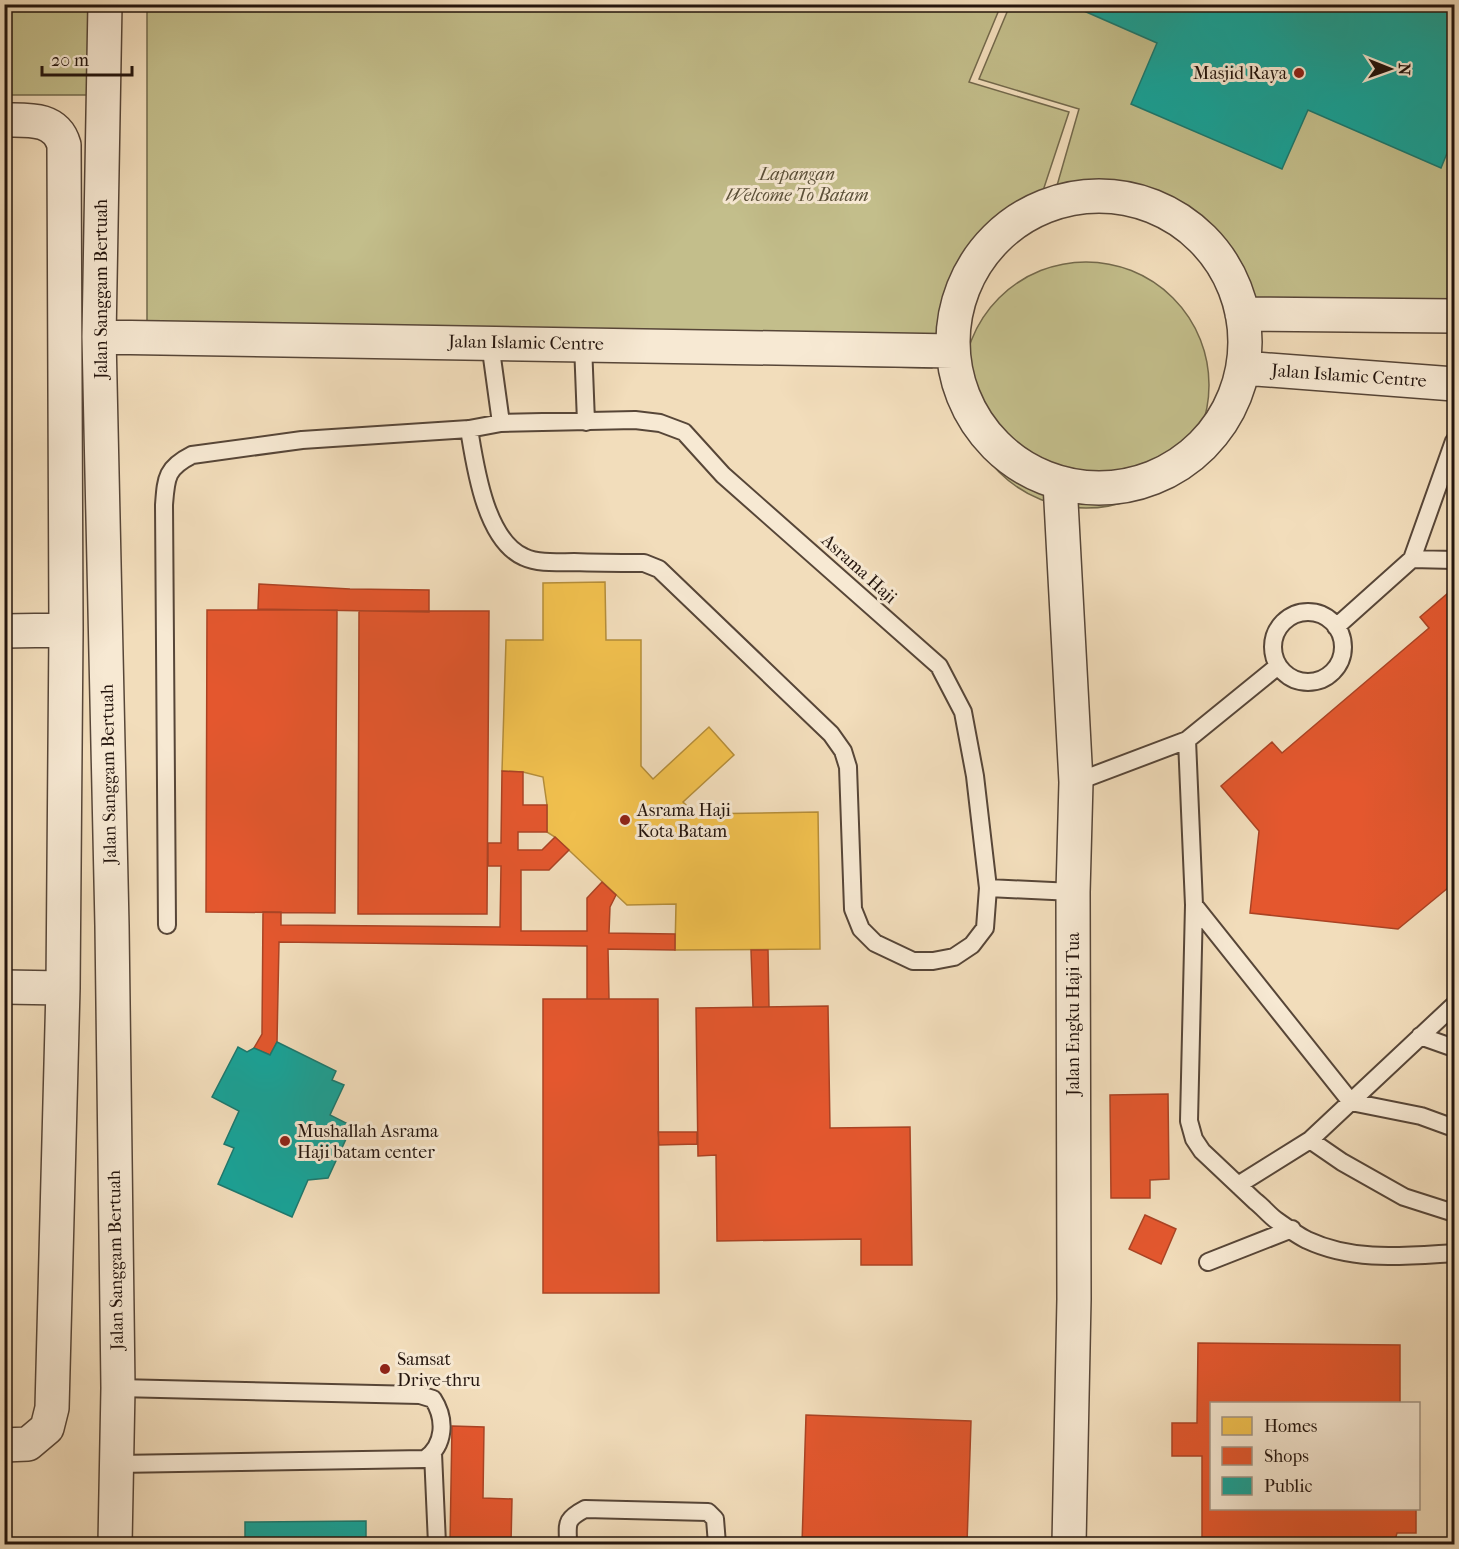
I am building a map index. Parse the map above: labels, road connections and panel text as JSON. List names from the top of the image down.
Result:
{
  "streets": {
    "street": ["Jalan Sanggam Bertuah", "Jalan Islamic Centre", "Jalan Engku Haji Tua"],
    "lane": ["Asrama Haji"]
  },
  "crossings": [
    ["Jalan Sanggam Bertuah", "Jalan Islamic Centre"]
  ],
  "parks": ["Lapangan Welcome To Batam"],
  "places": [
    "Masjid Raya",
    "Asrama Haji Kota Batam",
    "Mushallah Asrama Haji batam center",
    "Samsat Drive-thru"
  ],
  "legend": ["Homes", "Shops", "Public"],
  "scale_bar": "20 m",
  "north": "right"
}
